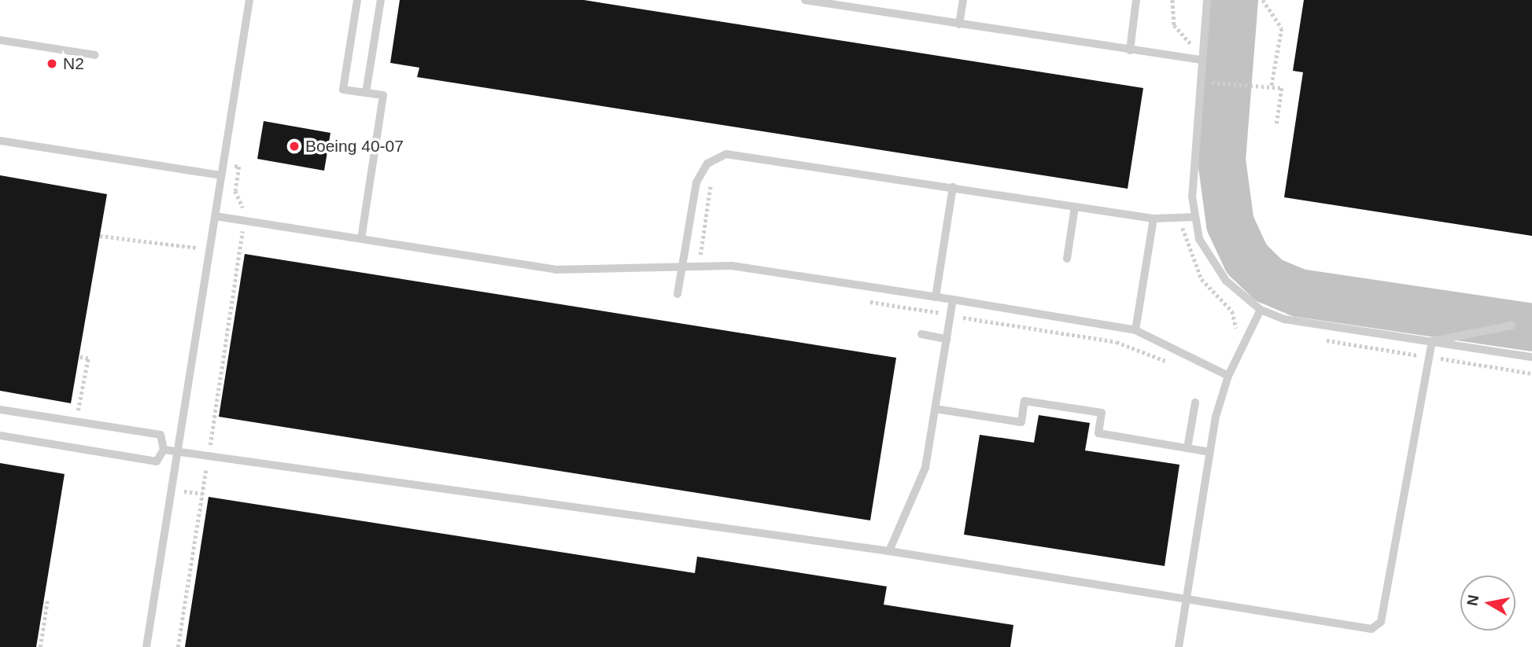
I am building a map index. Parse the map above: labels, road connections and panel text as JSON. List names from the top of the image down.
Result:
{
  "places": ["N2", "Boeing 40-07"],
  "north": "left"
}
